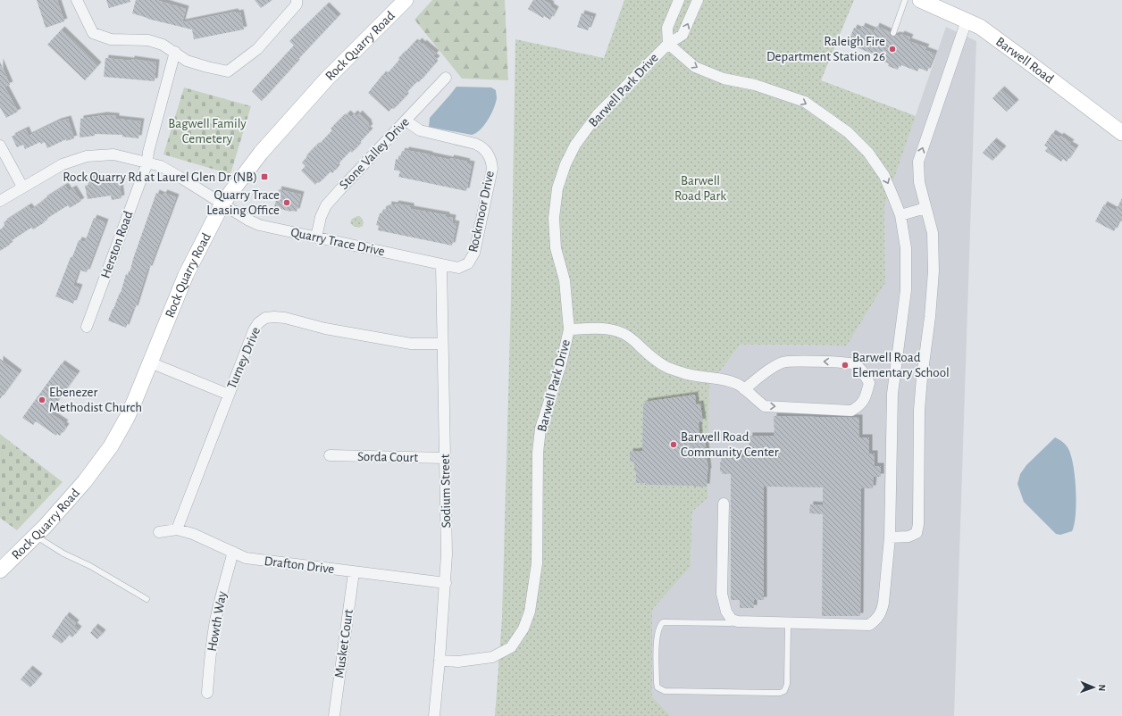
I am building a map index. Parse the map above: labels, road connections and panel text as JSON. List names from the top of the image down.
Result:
{
  "streets": {
    "main road": ["Rock Quarry Road", "Barwell Road"],
    "street": [
      "Barwell Park Drive",
      "Stone Valley Drive",
      "Rockmoor Drive",
      "Quarry Trace Drive",
      "Herston Road",
      "Turney Drive",
      "Sorda Court",
      "Sodium Street",
      "Drafton Drive",
      "Howth Way",
      "Musket Court"
    ]
  },
  "crossings": [
    ["Rock Quarry Road", "Quarry Trace Drive"],
    ["Barwell Park Drive", "Sodium Street"],
    ["Stone Valley Drive", "Rockmoor Drive"],
    ["Stone Valley Drive", "Quarry Trace Drive"],
    ["Rockmoor Drive", "Quarry Trace Drive"],
    ["Quarry Trace Drive", "Herston Road"],
    ["Quarry Trace Drive", "Sodium Street"],
    ["Turney Drive", "Sodium Street"],
    ["Turney Drive", "Drafton Drive"],
    ["Sorda Court", "Sodium Street"],
    ["Sodium Street", "Drafton Drive"],
    ["Drafton Drive", "Howth Way"],
    ["Drafton Drive", "Musket Court"]
  ],
  "parks": ["Bagwell Family Cemetery", "Barwell Road Park"],
  "places": {
    "other": [
      "Raleigh Fire Department Station 26",
      "Quarry Trace Leasing Office",
      "Barwell Road Elementary School",
      "Ebenezer Methodist Church",
      "Barwell Road Community Center"
    ],
    "transit": ["Rock Quarry Rd at Laurel Glen Dr (NB)"]
  },
  "north": "right"
}
